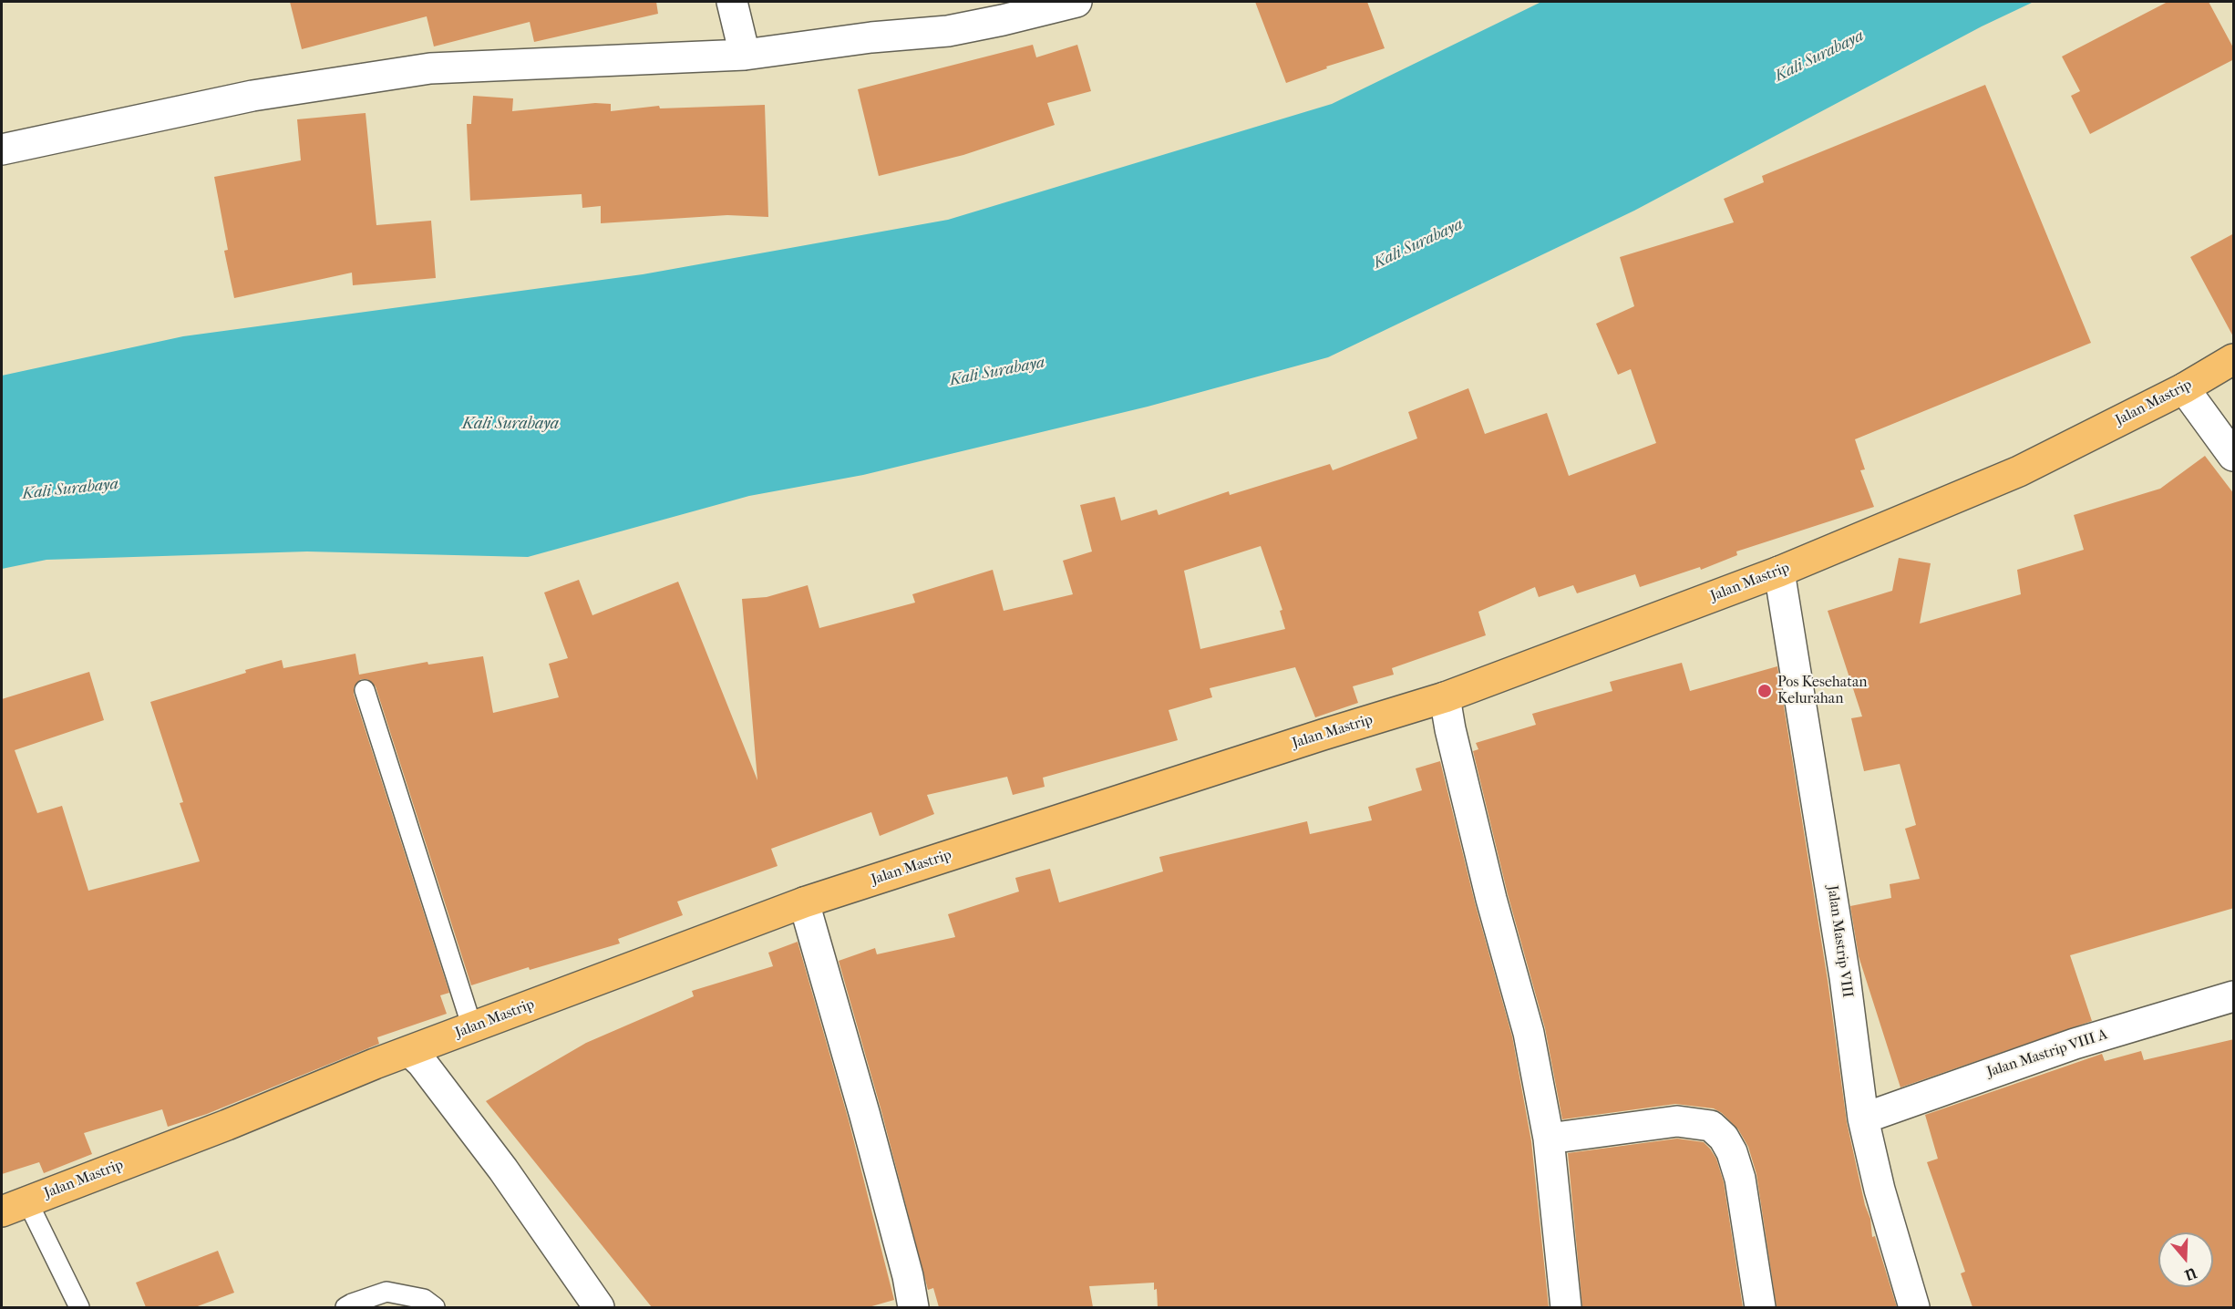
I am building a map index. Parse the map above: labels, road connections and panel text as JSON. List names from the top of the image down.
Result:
{
  "streets": {
    "main road": ["Jalan Mastrip"],
    "street": ["Jalan Mastrip VIII", "Jalan Mastrip VIII A"]
  },
  "crossings": [
    ["Jalan Mastrip", "Jalan Mastrip VIII"],
    ["Jalan Mastrip VIII", "Jalan Mastrip VIII A"]
  ],
  "water": ["Kali Surabaya"],
  "places": ["Pos Kesehatan Kelurahan"],
  "north": "bottom"
}
